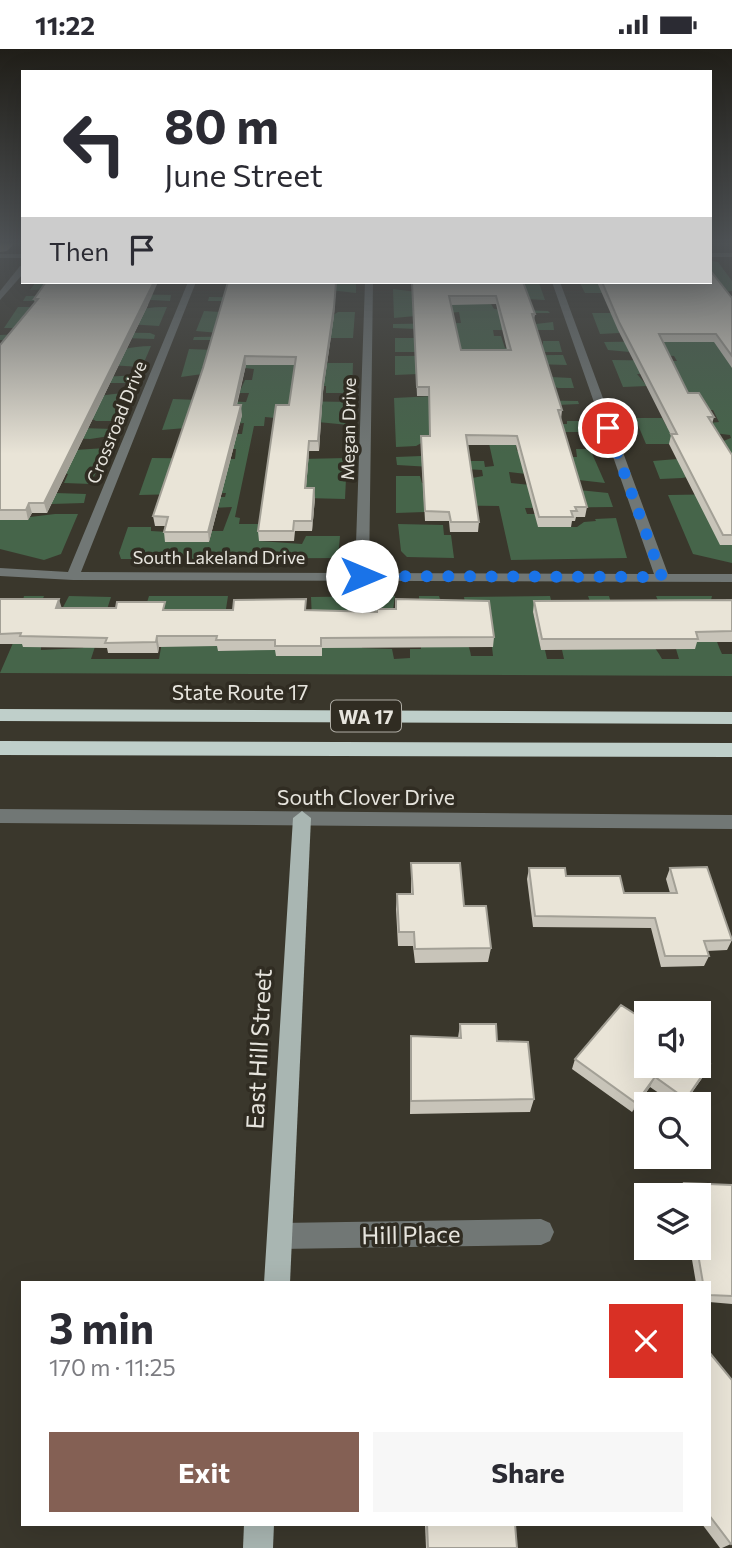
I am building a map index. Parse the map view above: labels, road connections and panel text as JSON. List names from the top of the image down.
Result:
{
  "streets": {
    "highway": ["State Route 17", "WA 17"],
    "main road": ["East Hill Street"],
    "street": [
      "Crossroad Drive",
      "Megan Drive",
      "South Lakeland Drive",
      "South Clover Drive",
      "Hill Place"
    ]
  },
  "crossings": [
    ["Crossroad Drive", "South Lakeland Drive"],
    ["Megan Drive", "South Lakeland Drive"],
    ["South Clover Drive", "East Hill Street"],
    ["East Hill Street", "Hill Place"]
  ],
  "page": {
    "status": "11:22",
    "turn": ["80 m", "June Street"],
    "then": "Then",
    "heading": ["3 min", "170 m · 11:25"],
    "buttons": ["Exit", "Share"]
  }
}
